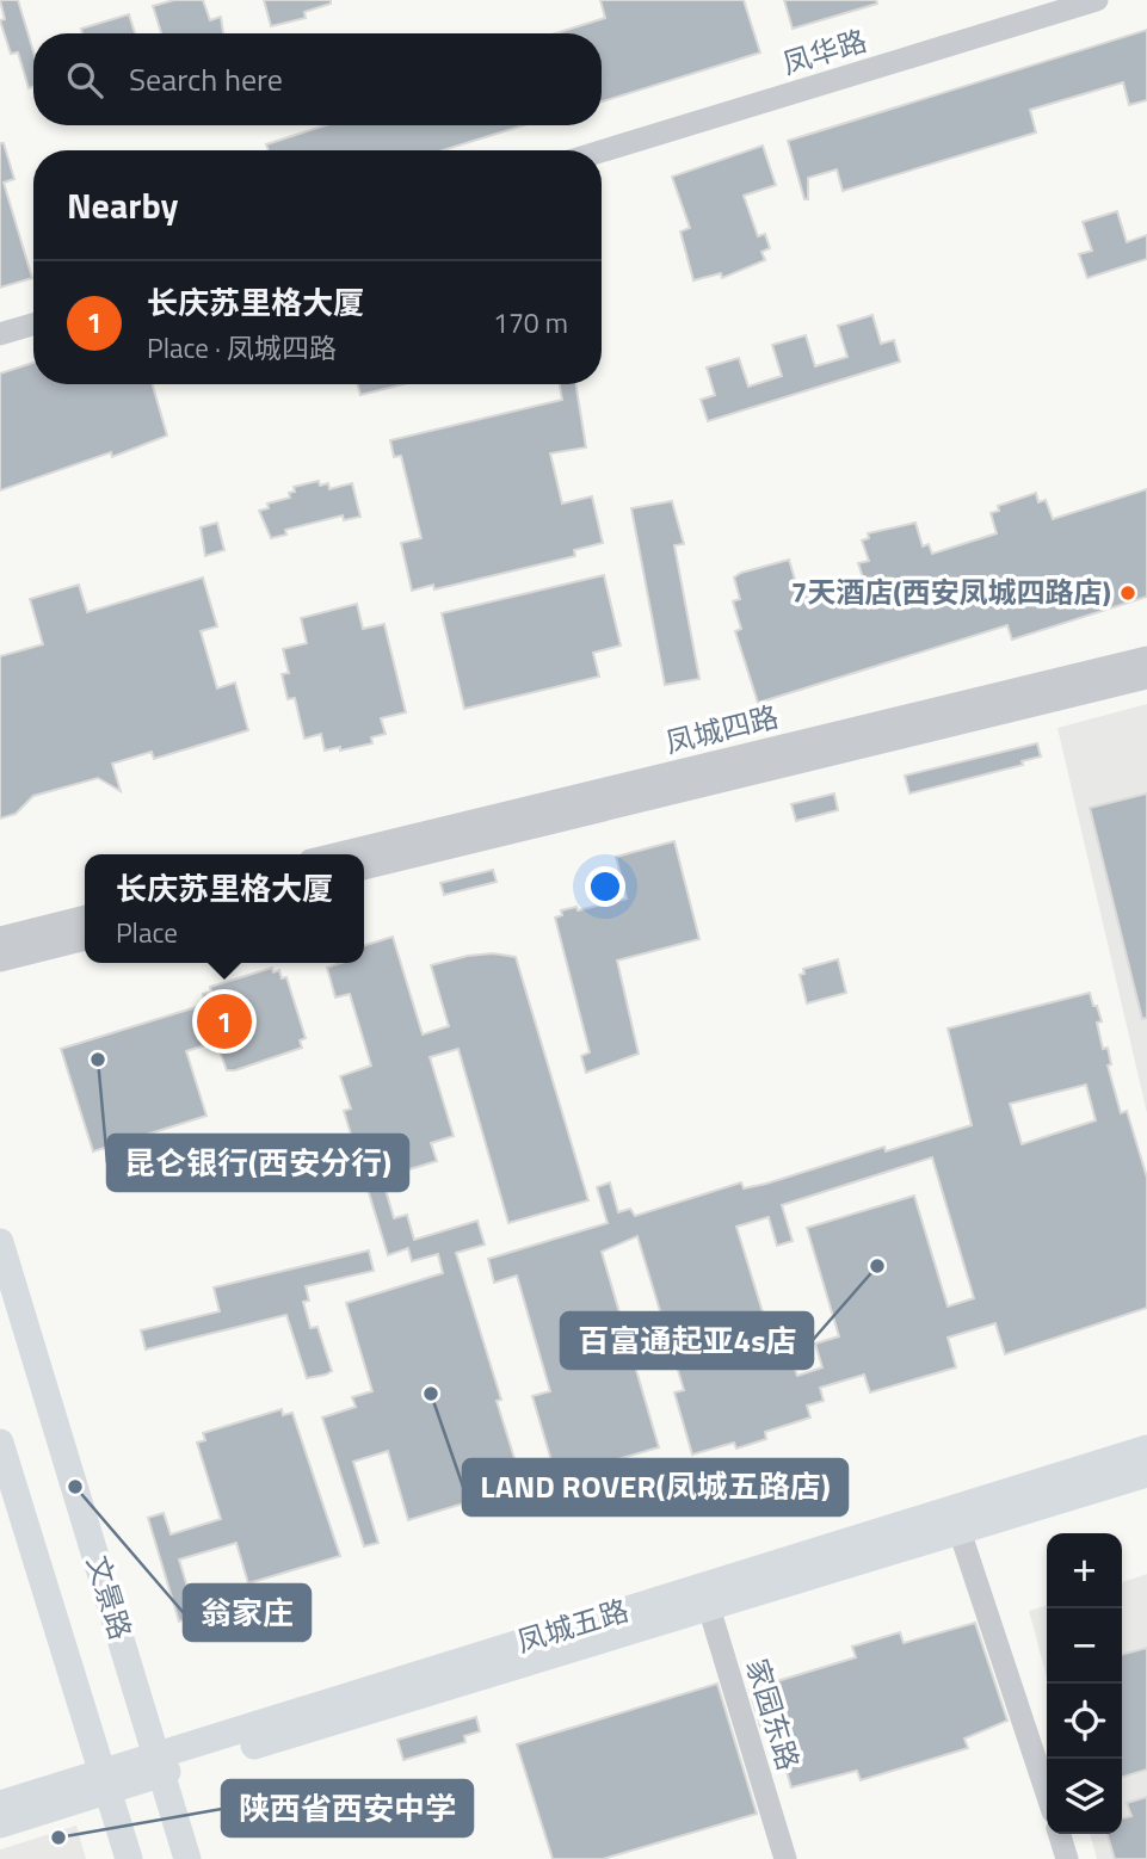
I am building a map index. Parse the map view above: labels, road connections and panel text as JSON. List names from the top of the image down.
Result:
{
  "streets": {
    "main road": ["文景路", "凤城五路"],
    "street": ["凤华路", "凤城四路", "家园东路"]
  },
  "crossings": [
    ["文景路", "凤城五路"],
    ["凤城五路", "家园东路"]
  ],
  "places": [
    "7天酒店(西安凤城四路店)",
    "昆仑银行(西安分行)",
    "百富通起亚4s店",
    "LAND ROVER(凤城五路店)",
    "翁家庄",
    "陕西省西安中学"
  ],
  "page": {
    "search": "Search here",
    "heading": "Nearby",
    "list": [
      {
        "mark": "1",
        "name": "长庆苏里格大厦",
        "note": "Place · 凤城四路",
        "value": "170 m"
      }
    ],
    "popup": ["长庆苏里格大厦", "Place"],
    "pins": "1",
    "map_buttons": ["+", "−"]
  }
}
